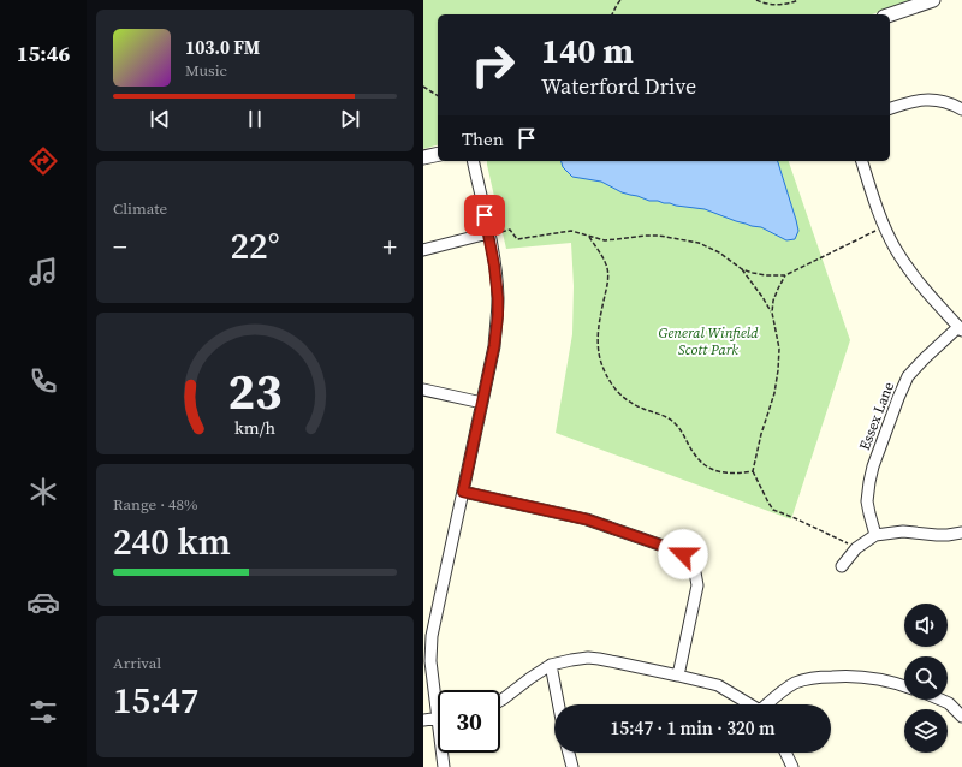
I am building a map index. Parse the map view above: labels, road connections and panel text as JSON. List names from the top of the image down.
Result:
{
  "streets": {
    "street": ["Essex Lane"]
  },
  "parks": ["General Winfield Scott Park"],
  "page": {
    "tabs": "15:46",
    "turn": ["140 m", "Waterford Drive"],
    "song": ["103.0 FM", "Music"],
    "then": "Then",
    "tile": [
      "Climate",
      ["Range · 48%", "240 km"],
      ["Arrival", "15:47"]
    ],
    "heat": ["−", "22°", "+"],
    "limit": "30",
    "trip": "15:47 · 1 min · 320 m",
    "gauge": ["23", "km/h"]
  }
}
